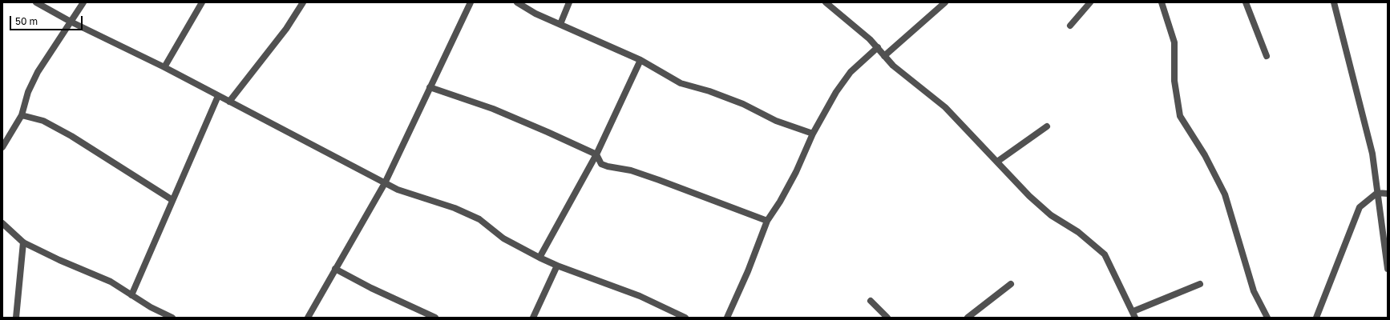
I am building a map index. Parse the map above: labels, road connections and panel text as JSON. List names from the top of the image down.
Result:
{
  "scale_bar": "50 m"
}
